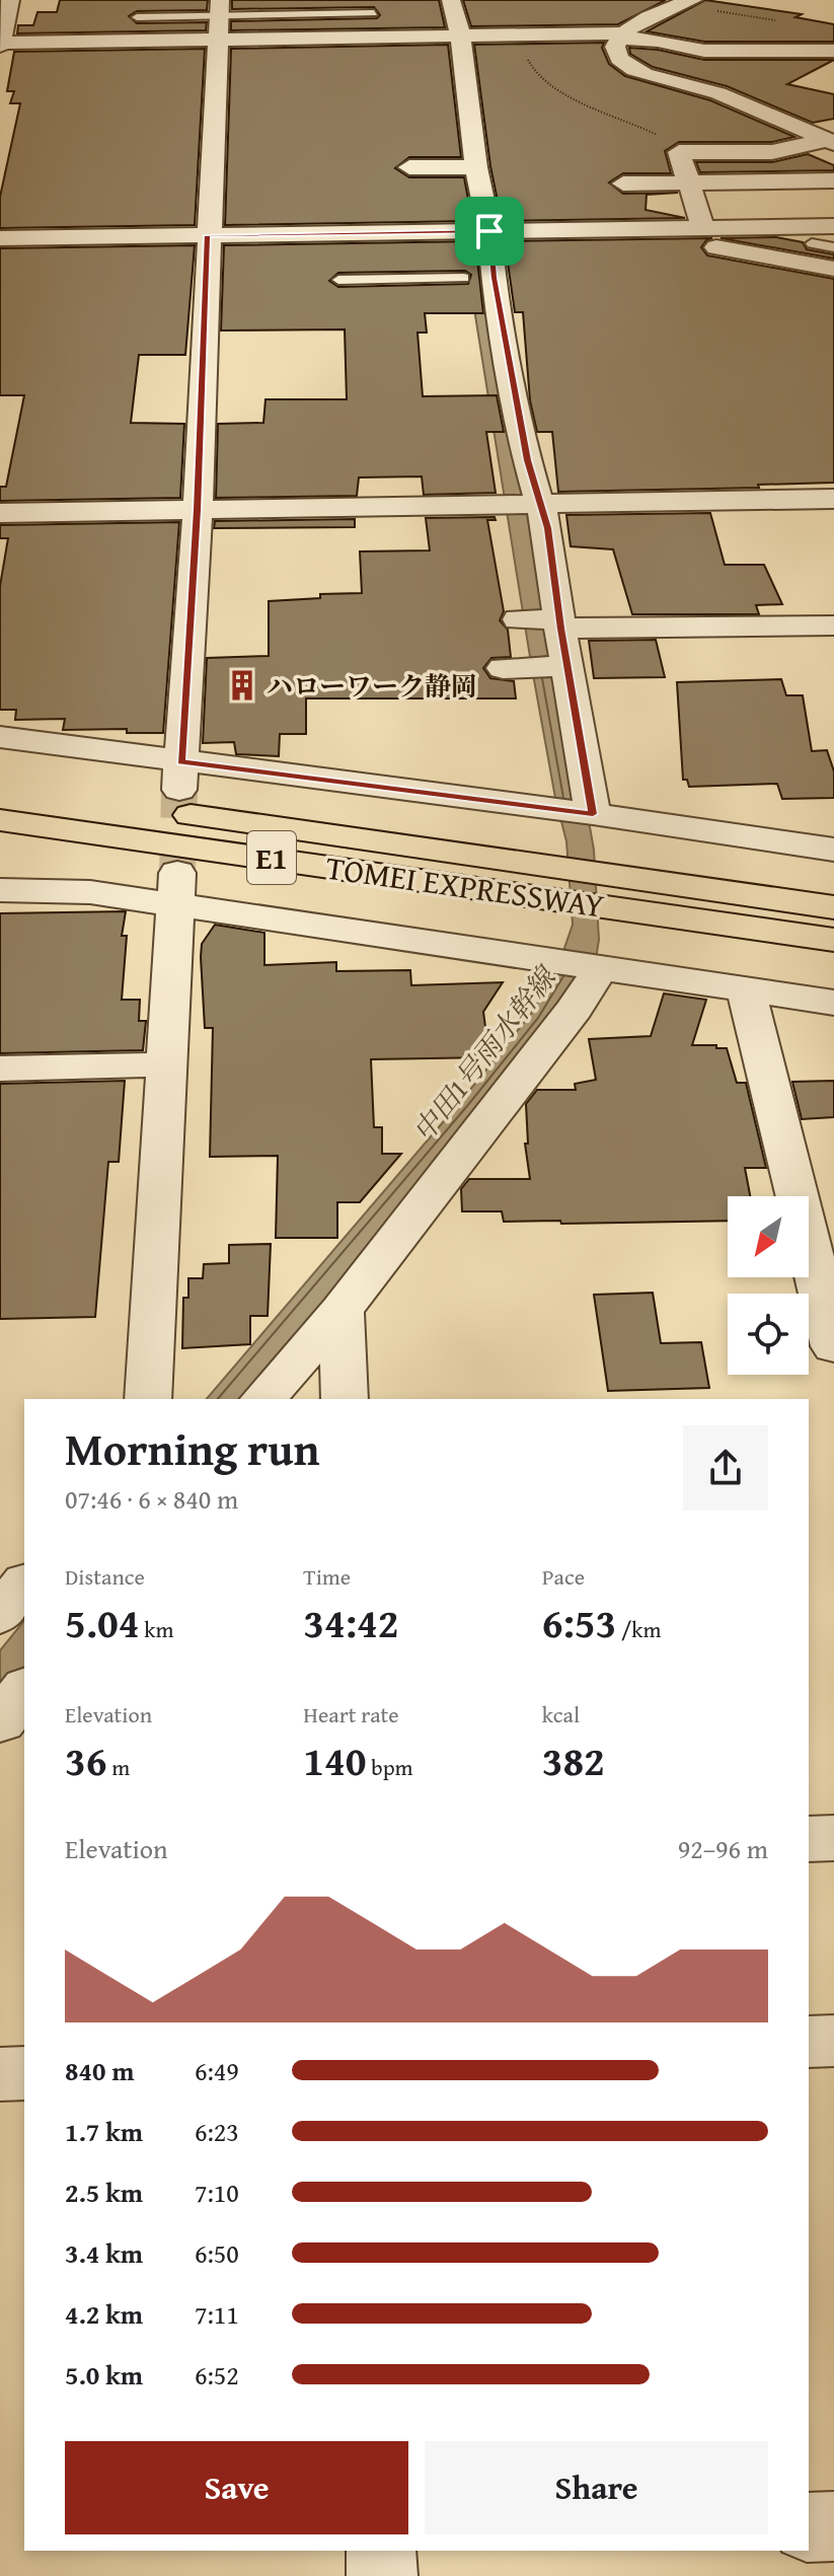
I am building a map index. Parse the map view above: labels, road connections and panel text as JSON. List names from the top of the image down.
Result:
{
  "streets": {
    "highway": ["E1", "TOMEI EXPRESSWAY"]
  },
  "water": ["中田1号雨水幹線"],
  "places": {
    "building": ["ハローワーク静岡"]
  },
  "north": "bottom left",
  "page": {
    "heading": ["Morning run", "07:46 · 6 × 840 m"],
    "stats": [
      ["Distance", "5.04 km"],
      ["Time", "34:42"],
      ["Pace", "6:53 /km"],
      ["Elevation", "36 m"],
      ["Heart rate", "140 bpm"],
      ["kcal", "382"]
    ],
    "chart": ["Elevation", "92–96 m"],
    "list": [
      {
        "name": "840 m",
        "note": "6:49"
      },
      {
        "name": "1.7 km",
        "note": "6:23"
      },
      {
        "name": "2.5 km",
        "note": "7:10"
      },
      {
        "name": "3.4 km",
        "note": "6:50"
      },
      {
        "name": "4.2 km",
        "note": "7:11"
      },
      {
        "name": "5.0 km",
        "note": "6:52"
      }
    ],
    "buttons": ["Save", "Share"]
  }
}
